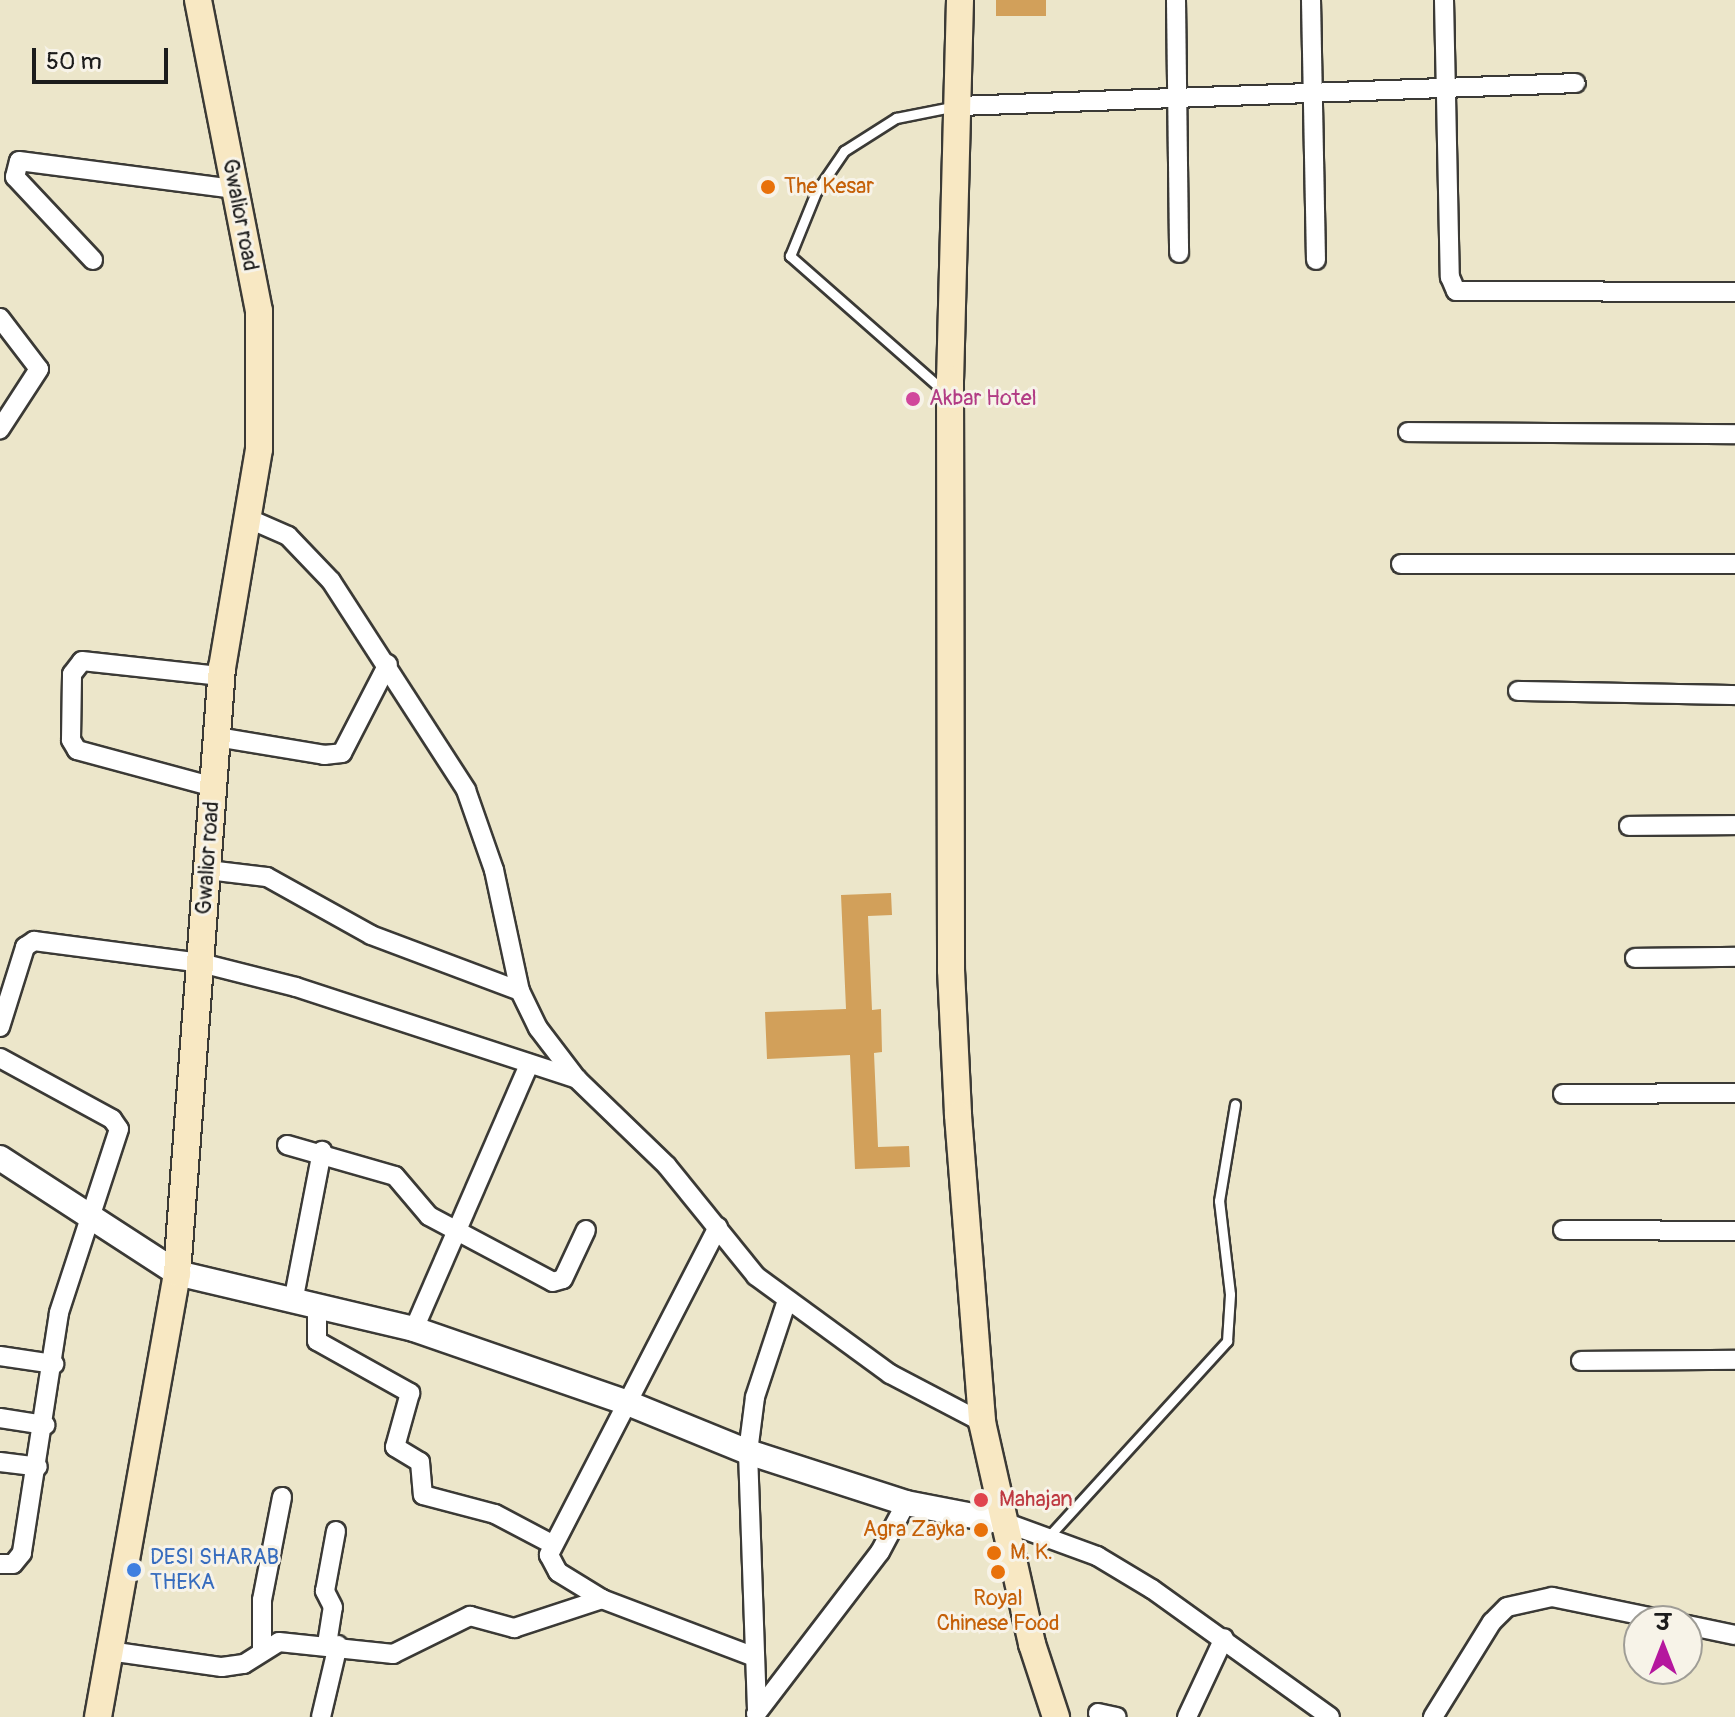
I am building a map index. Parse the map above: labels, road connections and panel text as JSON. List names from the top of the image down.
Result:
{
  "streets": {
    "main road": ["Gwalior road"]
  },
  "places": [
    "The Kesar",
    "Akbar Hotel",
    "Mahajan",
    "Agra Zayka",
    "M. K.",
    "DESI SHARAB THEKA",
    "Royal Chinese Food"
  ],
  "scale_bar": "50 m",
  "north": "top"
}
